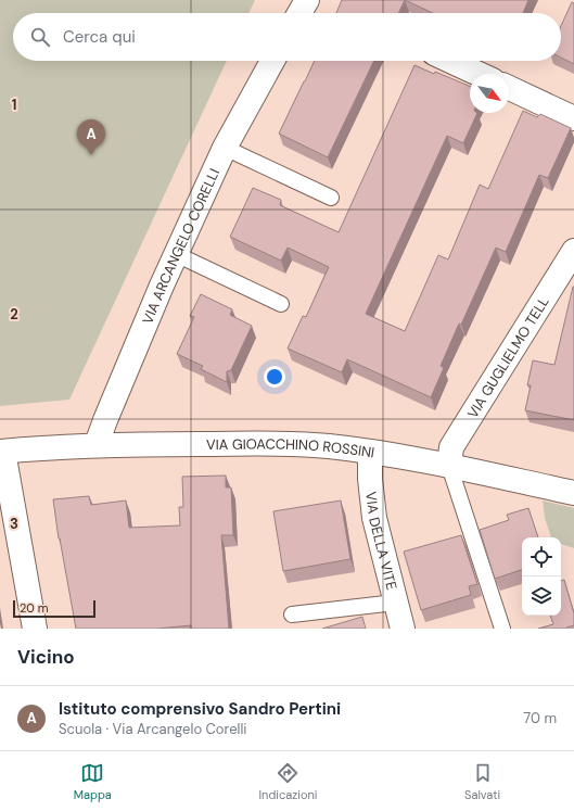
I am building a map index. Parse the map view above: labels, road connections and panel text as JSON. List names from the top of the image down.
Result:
{
  "streets": {
    "street": [
      "VIA ARCANGELO CORELLI",
      "VIA GUGLIELMO TELL",
      "VIA GIOACCHINO ROSSINI",
      "VIA DELLA VITE"
    ]
  },
  "crossings": [
    ["VIA ARCANGELO CORELLI", "VIA GIOACCHINO ROSSINI"],
    ["VIA GUGLIELMO TELL", "VIA GIOACCHINO ROSSINI"],
    ["VIA GIOACCHINO ROSSINI", "VIA DELLA VITE"]
  ],
  "scale_bar": "20 m",
  "north": "bottom right",
  "page": {
    "search": "Cerca qui",
    "pins": "A",
    "scale": "20 m",
    "heading": "Vicino",
    "list": [
      {
        "mark": "A",
        "name": "Istituto comprensivo Sandro Pertini",
        "note": "Scuola · Via Arcangelo Corelli",
        "value": "70 m"
      }
    ],
    "nav": ["Mappa", "Indicazioni", "Salvati"]
  },
  "grid": {
    "rows": ["1", "2", "3"]
  }
}
